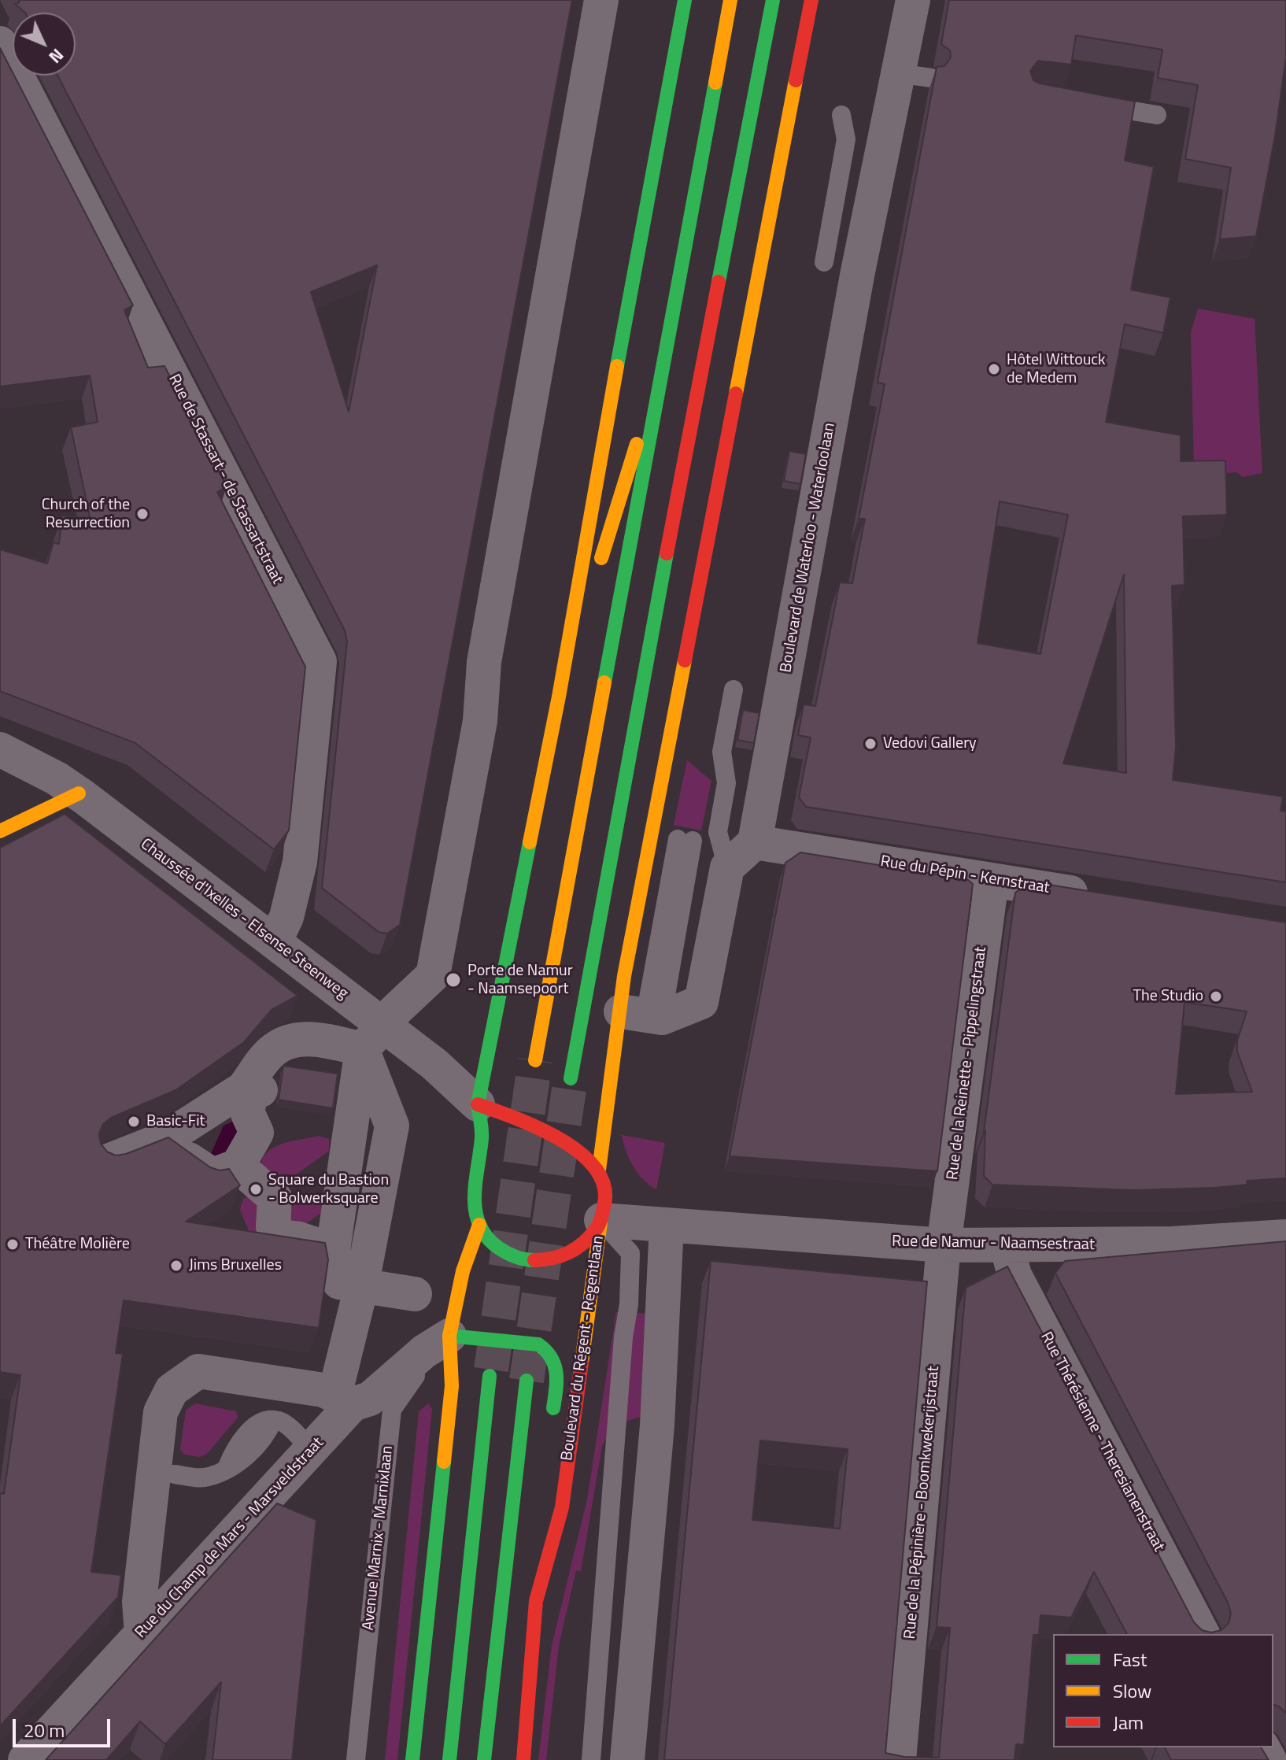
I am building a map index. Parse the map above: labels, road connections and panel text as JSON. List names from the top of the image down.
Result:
{
  "streets": {
    "main road": ["Boulevard du Régent - Regentlaan", "Avenue Marnix - Marnixlaan"],
    "street": [
      "Rue de Stassart - de Stassartstraat",
      "Boulevard de Waterloo - Waterloolaan",
      "Rue du Pépin - Kernstraat",
      "Chaussée d'Ixelles - Elsense Steenweg",
      "Rue de la Reinette - Pippelingstraat",
      "Rue de Namur - Naamsestraat",
      "Rue Thérésienne - Theresianenstraat",
      "Rue de la Pépinière - Boomkwekerijstraat",
      "Rue du Champ de Mars - Marsveldstraat"
    ]
  },
  "crossings": [
    ["Rue de Stassart - de Stassartstraat", "Chaussée d'Ixelles - Elsense Steenweg"],
    ["Boulevard de Waterloo - Waterloolaan", "Rue du Pépin - Kernstraat"],
    ["Rue du Pépin - Kernstraat", "Rue de la Reinette - Pippelingstraat"],
    ["Chaussée d'Ixelles - Elsense Steenweg", "Boulevard du Régent - Regentlaan"],
    ["Chaussée d'Ixelles - Elsense Steenweg", "Avenue Marnix - Marnixlaan"],
    ["Rue de la Reinette - Pippelingstraat", "Rue de Namur - Naamsestraat"],
    ["Rue de la Reinette - Pippelingstraat", "Rue de la Pépinière - Boomkwekerijstraat"],
    ["Rue de Namur - Naamsestraat", "Rue Thérésienne - Theresianenstraat"],
    ["Rue de Namur - Naamsestraat", "Rue de la Pépinière - Boomkwekerijstraat"],
    ["Boulevard du Régent - Regentlaan", "Avenue Marnix - Marnixlaan"],
    ["Rue du Champ de Mars - Marsveldstraat", "Avenue Marnix - Marnixlaan"]
  ],
  "places": [
    "Hôtel Wittouck de Medem",
    "Church of the Resurrection",
    "Vedovi Gallery",
    "Porte de Namur - Naamsepoort",
    "The Studio",
    "Basic-Fit",
    "Square du Bastion - Bolwerksquare",
    "Théâtre Molière",
    "Jims Bruxelles"
  ],
  "legend": ["Fast", "Slow", "Jam"],
  "scale_bar": "20 m",
  "north": "bottom right"
}
